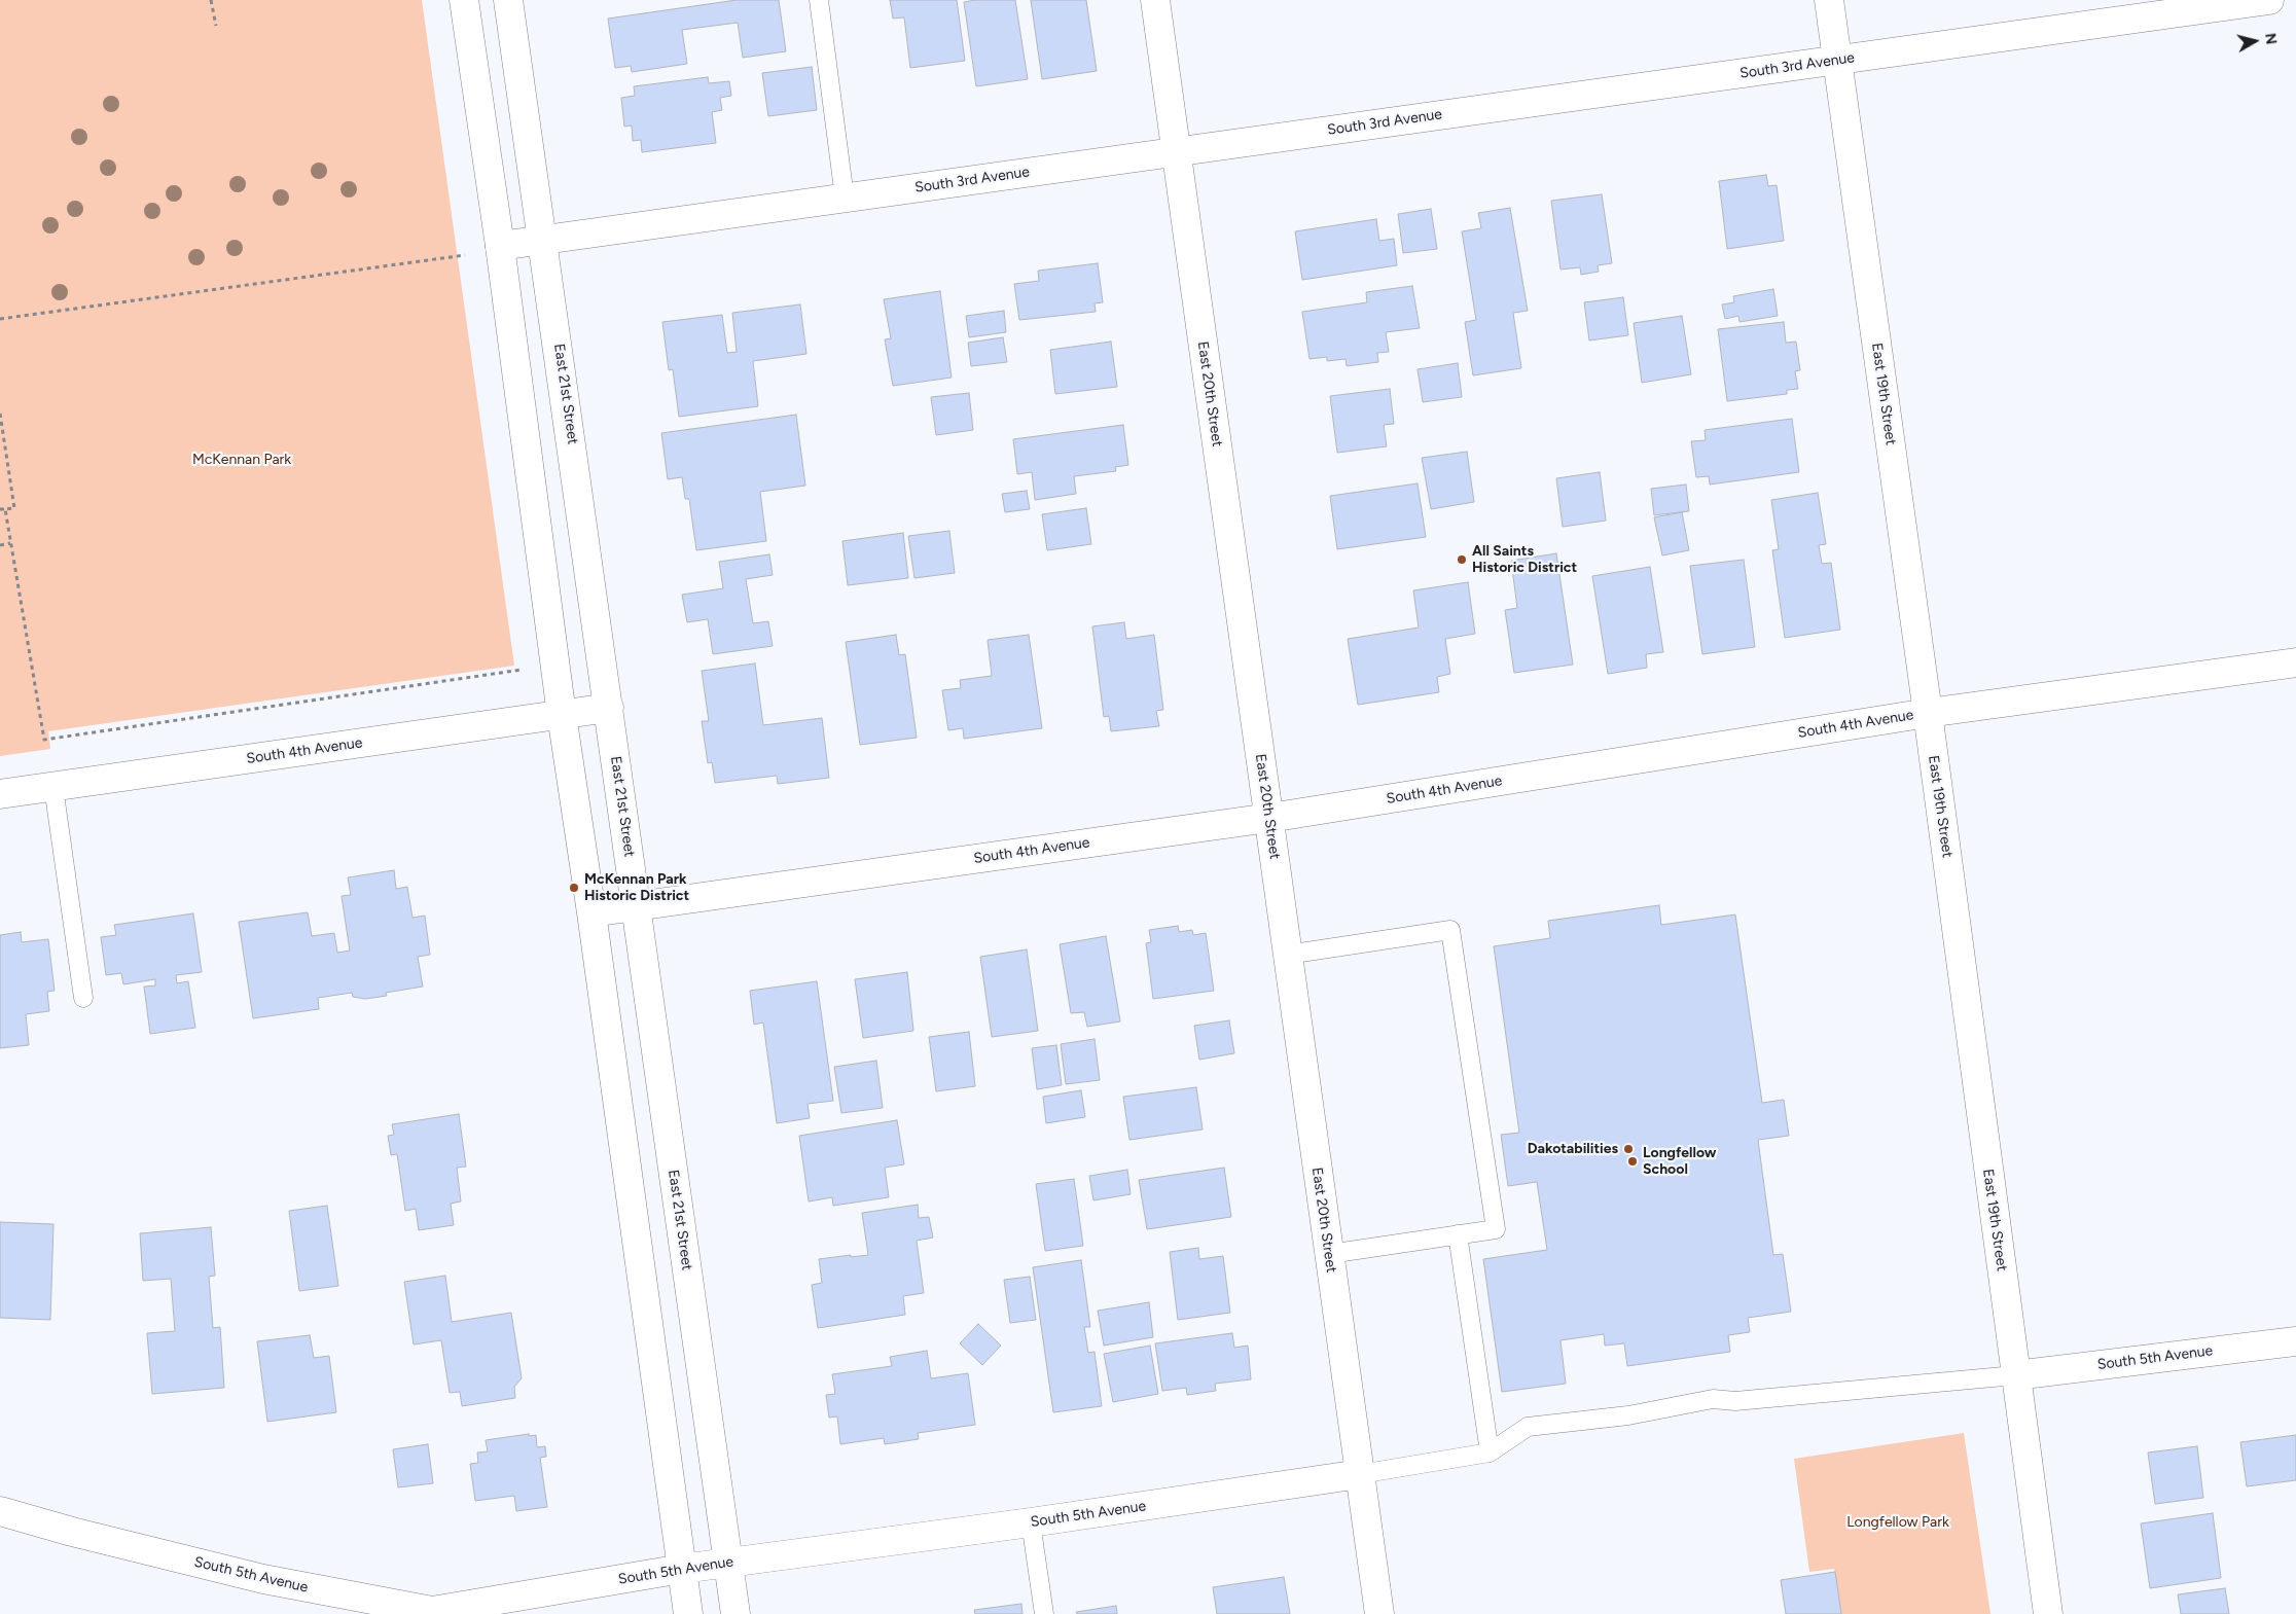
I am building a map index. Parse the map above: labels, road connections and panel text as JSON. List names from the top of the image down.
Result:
{
  "streets": {
    "street": [
      "South 3rd Avenue",
      "East 21st Street",
      "East 20th Street",
      "East 19th Street",
      "South 4th Avenue",
      "South 5th Avenue"
    ]
  },
  "crossings": [
    ["South 3rd Avenue", "East 21st Street"],
    ["South 3rd Avenue", "East 20th Street"],
    ["South 3rd Avenue", "East 19th Street"],
    ["East 21st Street", "South 4th Avenue"],
    ["East 21st Street", "South 5th Avenue"],
    ["East 20th Street", "South 4th Avenue"],
    ["East 20th Street", "South 5th Avenue"],
    ["East 19th Street", "South 4th Avenue"],
    ["East 19th Street", "South 5th Avenue"]
  ],
  "parks": ["McKennan Park", "Longfellow Park"],
  "places": [
    "All Saints Historic District",
    "McKennan Park Historic District",
    "Dakotabilities",
    "Longfellow School"
  ],
  "north": "right"
}
